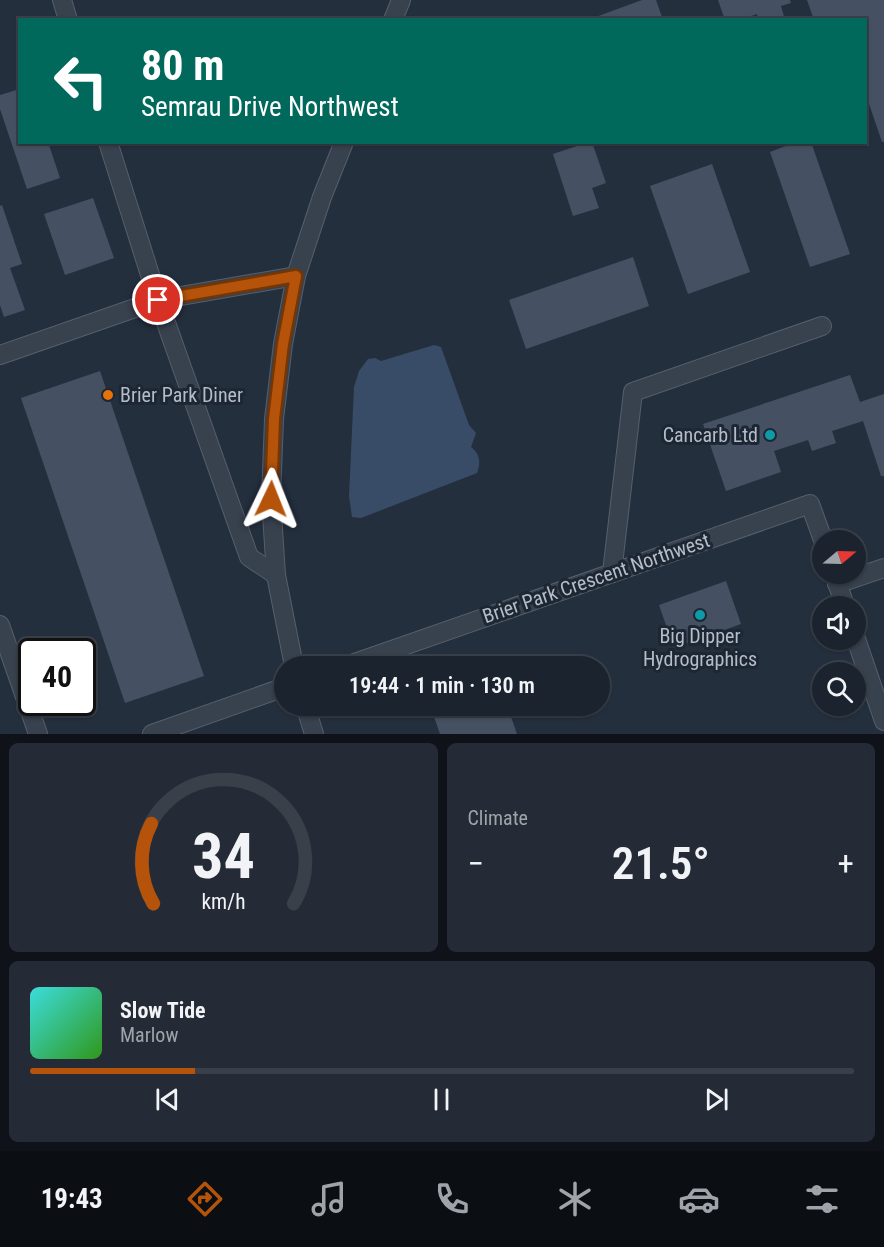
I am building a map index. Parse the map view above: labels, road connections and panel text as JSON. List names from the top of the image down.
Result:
{
  "streets": {
    "street": ["Brier Park Crescent Northwest"]
  },
  "places": ["Brier Park Diner", "Cancarb Ltd", "Big Dipper Hydrographics"],
  "north": "right",
  "page": {
    "turn": ["80 m", "Semrau Drive Northwest"],
    "limit": "40",
    "trip": "19:44 · 1 min · 130 m",
    "tile": "Climate",
    "heat": ["−", "21.5°", "+"],
    "song": ["Slow Tide", "Marlow"],
    "tabs": "19:43",
    "gauge": ["34", "km/h"]
  }
}
